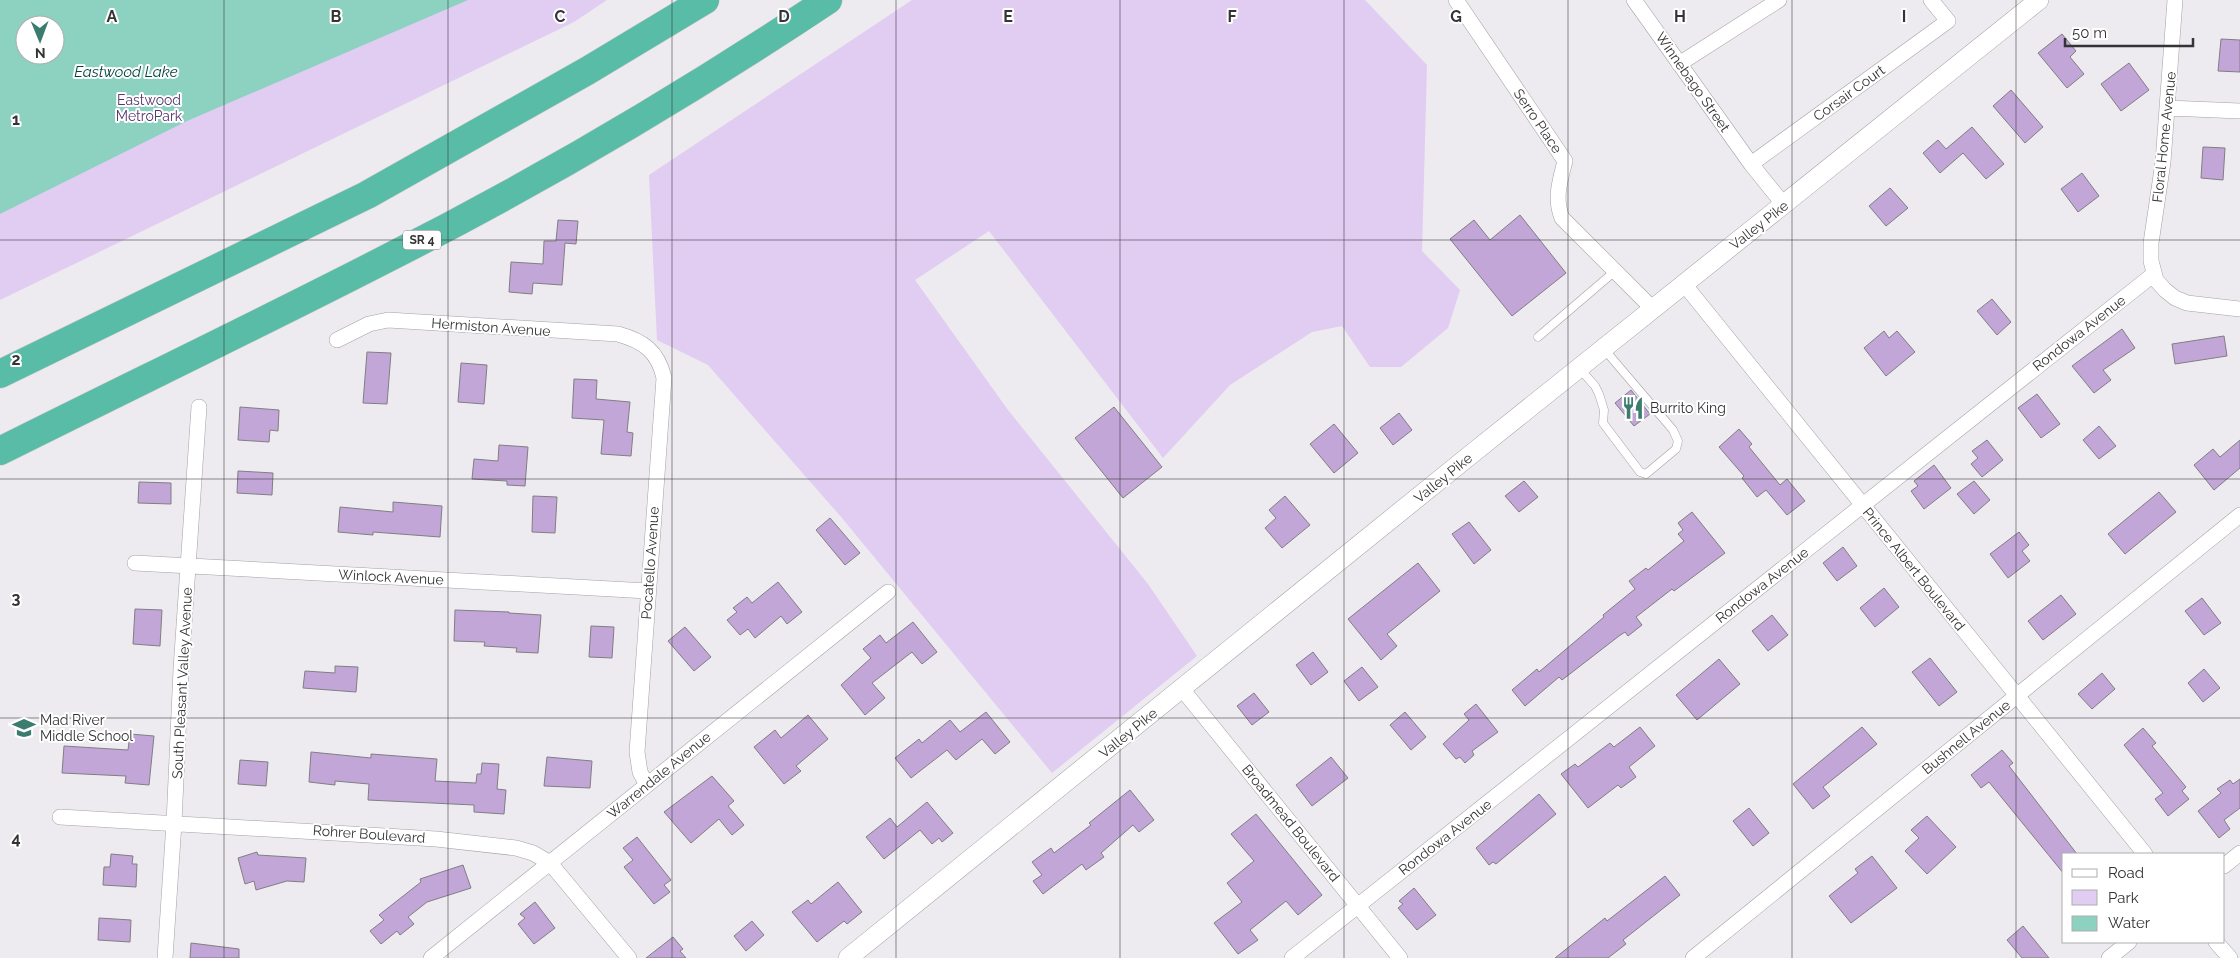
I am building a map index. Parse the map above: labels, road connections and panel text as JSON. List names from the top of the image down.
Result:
{
  "streets": {
    "highway": ["SR 4"],
    "street": [
      "Winnebago Street",
      "Corsair Court",
      "Serro Place",
      "Floral Home Avenue",
      "Valley Pike",
      "Hermiston Avenue",
      "Rondowa Avenue",
      "Pocatello Avenue",
      "Prince Albert Boulevard",
      "Winlock Avenue",
      "South Pleasant Valley Avenue",
      "Bushnell Avenue",
      "Warrendale Avenue",
      "Broadmead Boulevard",
      "Rohrer Boulevard"
    ]
  },
  "crossings": [
    ["Winnebago Street", "Corsair Court"],
    ["Winnebago Street", "Valley Pike"],
    ["Serro Place", "Valley Pike"],
    ["Floral Home Avenue", "Rondowa Avenue"],
    ["Valley Pike", "Prince Albert Boulevard"],
    ["Valley Pike", "Broadmead Boulevard"],
    ["Hermiston Avenue", "Pocatello Avenue"],
    ["Rondowa Avenue", "Prince Albert Boulevard"],
    ["Rondowa Avenue", "Broadmead Boulevard"],
    ["Pocatello Avenue", "Winlock Avenue"],
    ["Pocatello Avenue", "Warrendale Avenue"],
    ["Prince Albert Boulevard", "Bushnell Avenue"],
    ["Winlock Avenue", "South Pleasant Valley Avenue"],
    ["South Pleasant Valley Avenue", "Rohrer Boulevard"],
    ["Warrendale Avenue", "Rohrer Boulevard"]
  ],
  "water": ["Eastwood Lake"],
  "parks": ["Eastwood MetroPark"],
  "places": {
    "restaurant": ["Burrito King"],
    "school or university": ["Mad River Middle School"]
  },
  "legend": ["Road", "Park", "Water"],
  "scale_bar": "50 m",
  "north": "bottom",
  "grid": {
    "columns": [
      "A",
      "B",
      "C",
      "D",
      "E",
      "F",
      "G",
      "H",
      "I"
    ],
    "rows": [
      "1",
      "2",
      "3",
      "4"
    ]
  }
}
